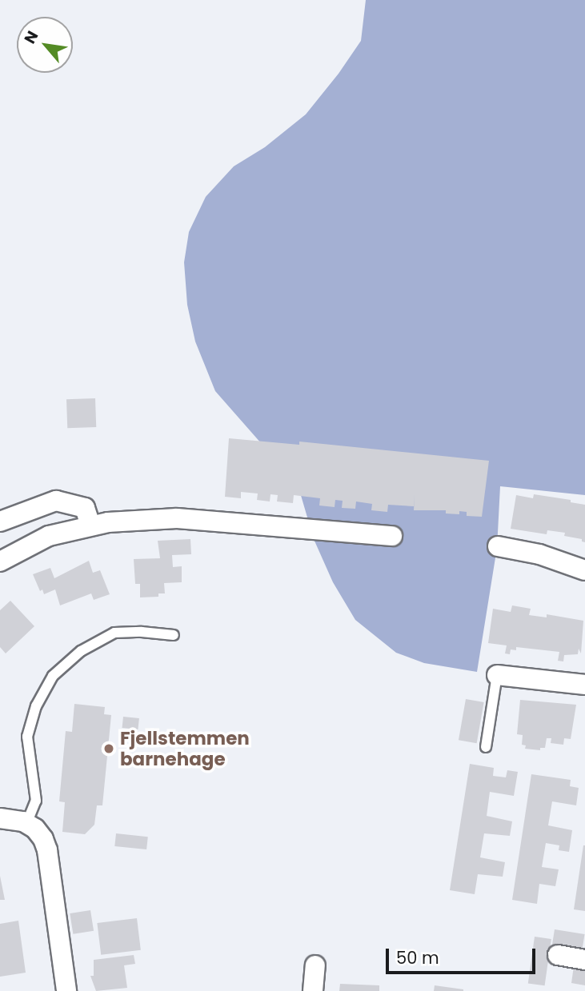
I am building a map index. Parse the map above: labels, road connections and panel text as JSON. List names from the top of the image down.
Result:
{
  "places": ["Fjellstemmen barnehage"],
  "scale_bar": "50 m",
  "north": "top left"
}
